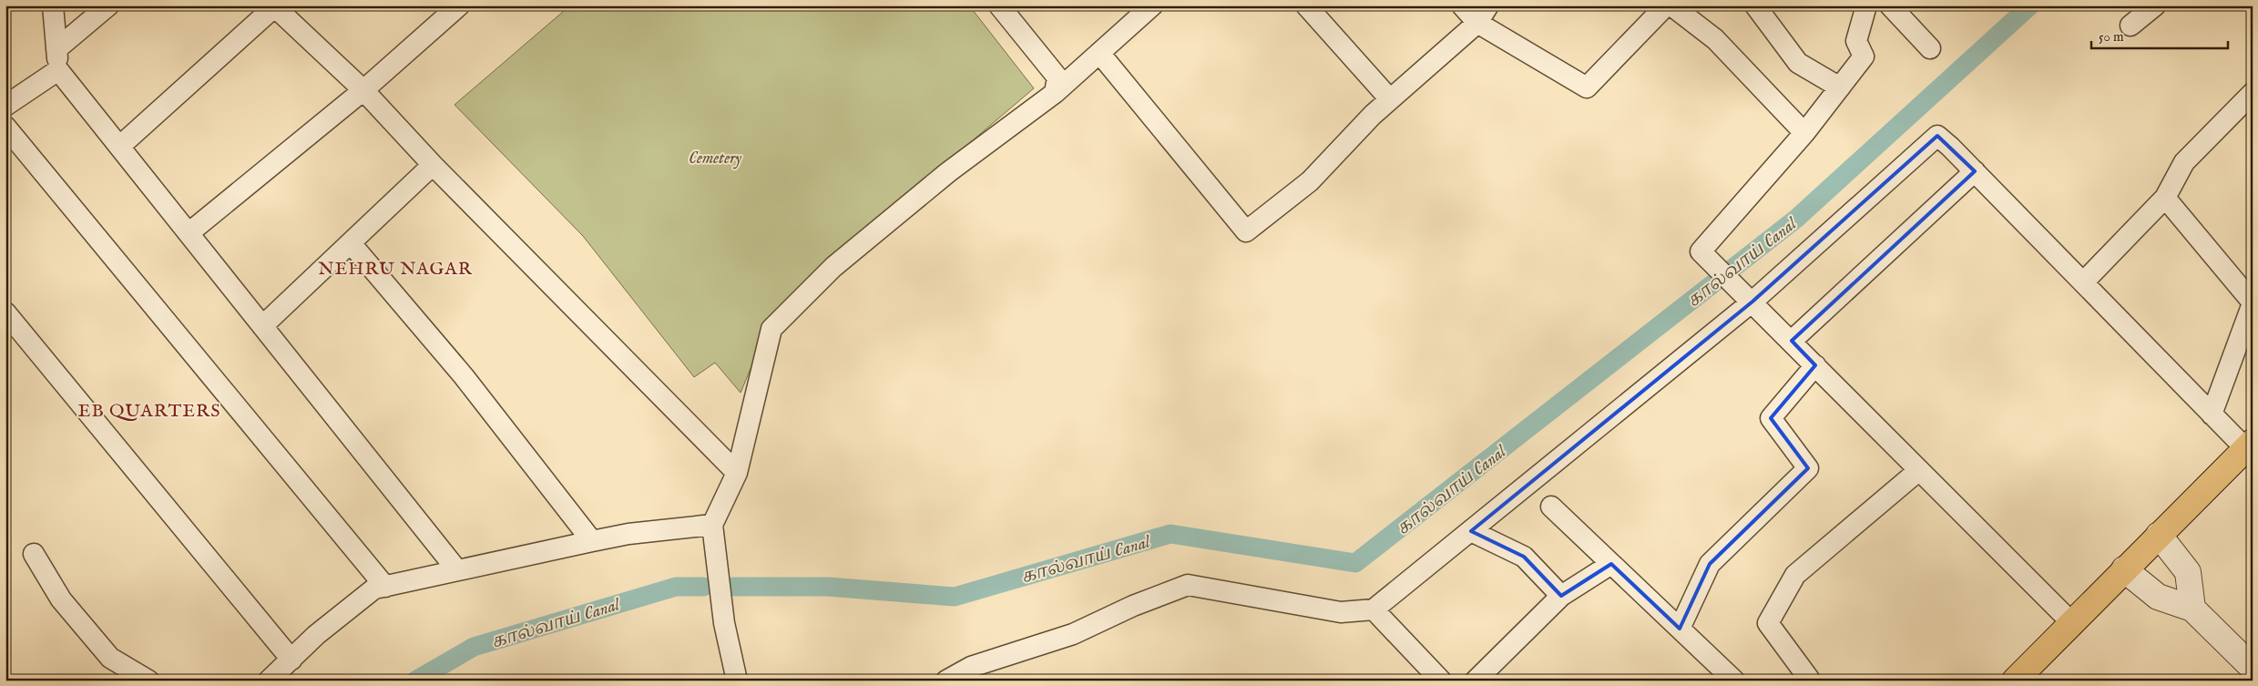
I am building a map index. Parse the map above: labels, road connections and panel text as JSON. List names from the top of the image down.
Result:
{
  "districts": ["NEHRU NAGAR", "EB QUARTERS"],
  "water": ["கால்வாய் Canal"],
  "parks": ["Cemetery"],
  "scale_bar": "50 m"
}
